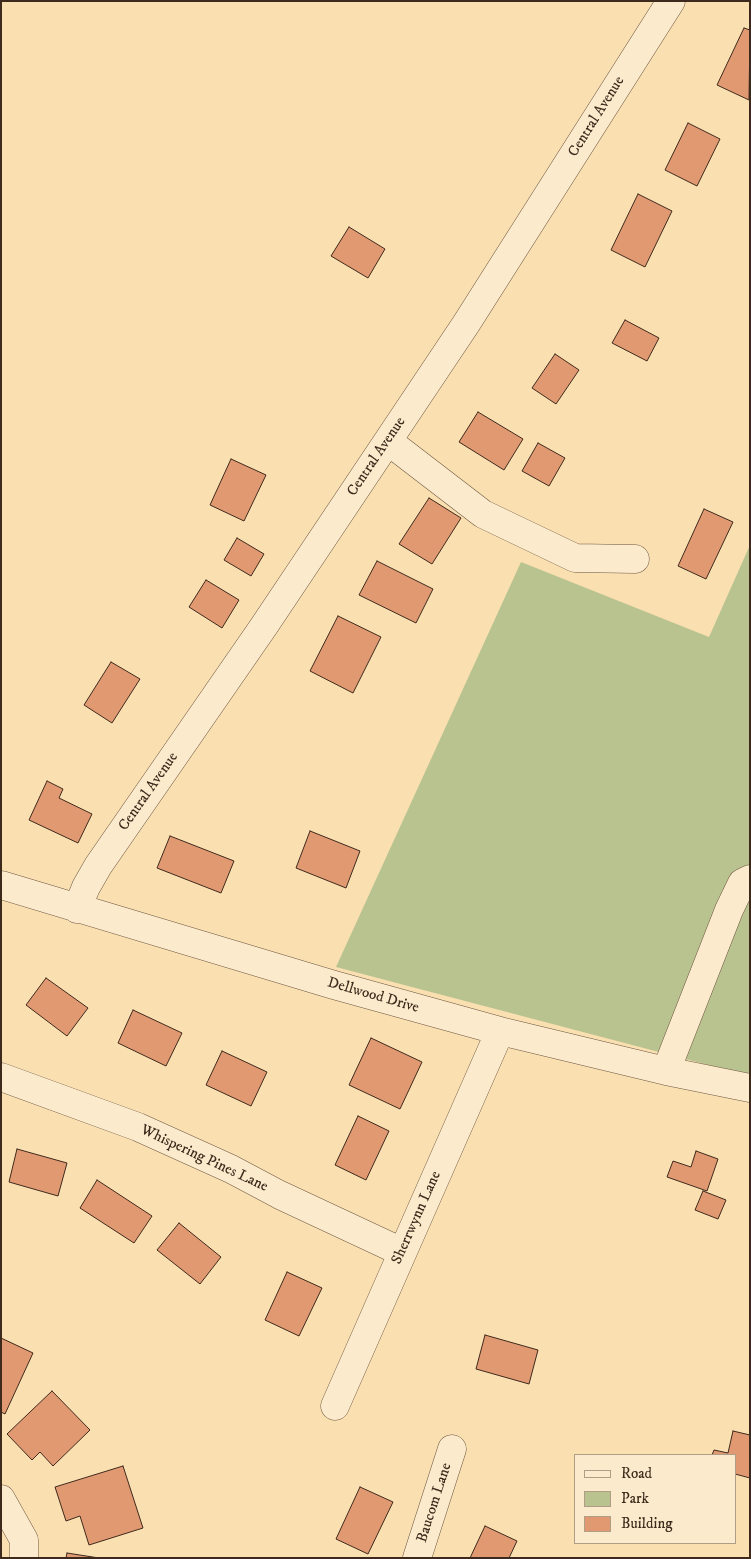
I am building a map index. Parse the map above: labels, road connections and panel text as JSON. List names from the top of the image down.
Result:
{
  "streets": {
    "street": [
      "Central Avenue",
      "Dellwood Drive",
      "Whispering Pines Lane",
      "Sherrwynn Lane",
      "Baucom Lane"
    ]
  },
  "crossings": [
    ["Central Avenue", "Dellwood Drive"],
    ["Dellwood Drive", "Sherrwynn Lane"],
    ["Whispering Pines Lane", "Sherrwynn Lane"]
  ],
  "legend": ["Road", "Park", "Building"]
}
